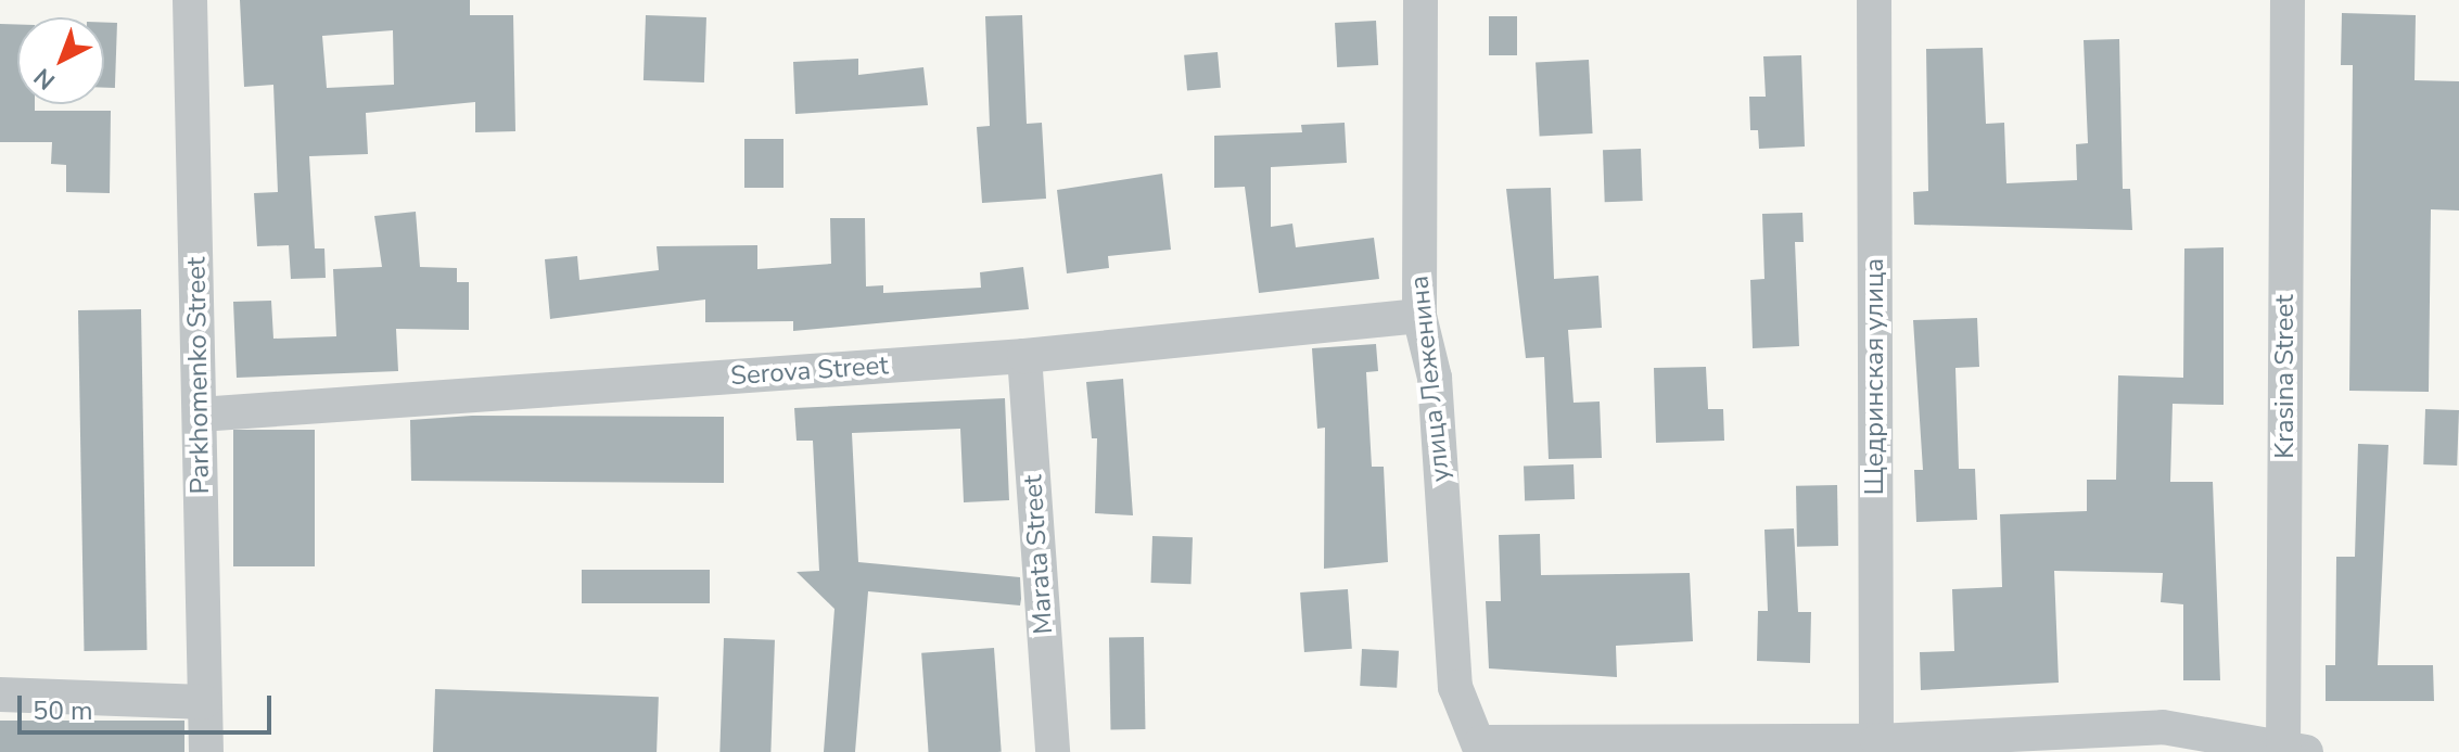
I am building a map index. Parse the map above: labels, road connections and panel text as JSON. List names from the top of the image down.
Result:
{
  "streets": {
    "street": [
      "Serova Street",
      "Parkhomenko Street",
      "Щедринская улица",
      "Krasina Street",
      "улица Леженина",
      "Marata Street"
    ]
  },
  "crossings": [
    ["Serova Street", "Parkhomenko Street"],
    ["Serova Street", "улица Леженина"],
    ["Serova Street", "Marata Street"]
  ],
  "scale_bar": "50 m",
  "north": "bottom left"
}
